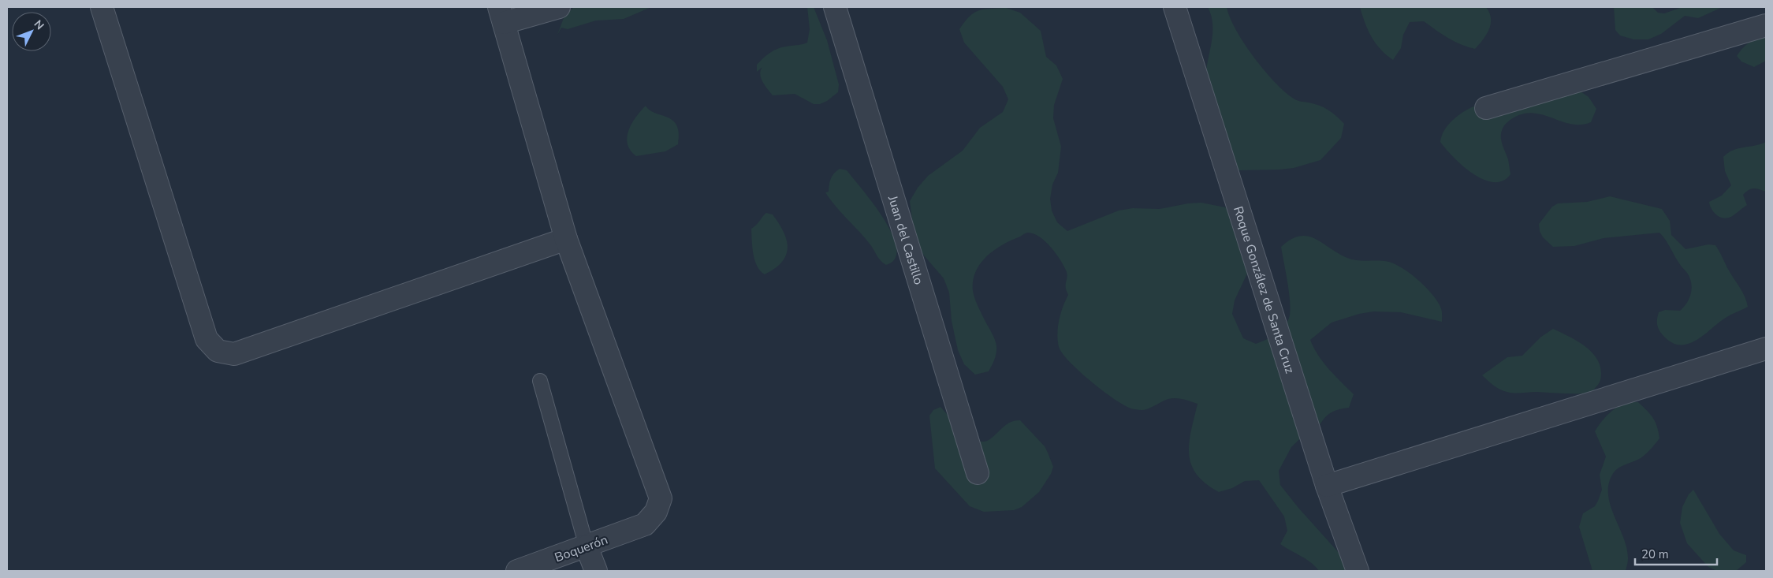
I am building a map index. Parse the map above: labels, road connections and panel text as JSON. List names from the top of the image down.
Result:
{
  "streets": {
    "street": ["Juan del Castillo", "Roque González de Santa Cruz", "Boquerón"]
  },
  "scale_bar": "20 m",
  "north": "top right"
}
